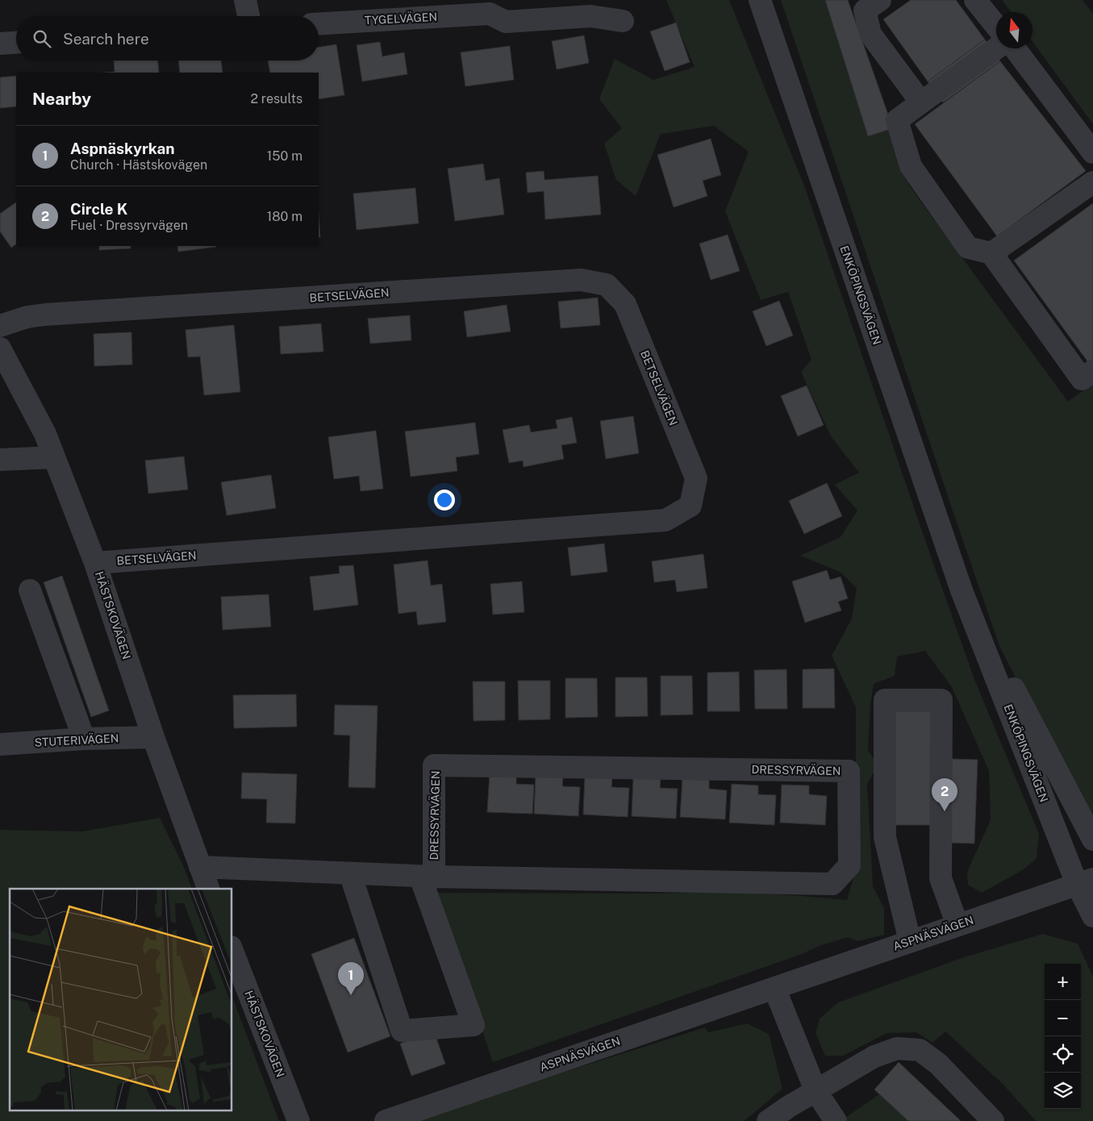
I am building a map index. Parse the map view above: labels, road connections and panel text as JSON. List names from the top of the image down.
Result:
{
  "streets": {
    "street": [
      "TYGELVÄGEN",
      "BETSELVÄGEN",
      "ENKÖPINGSVÄGEN",
      "HÄSTSKOVÄGEN",
      "STUTERIVÄGEN",
      "DRESSYRVÄGEN",
      "ASPNÄSVÄGEN"
    ]
  },
  "crossings": [
    ["BETSELVÄGEN", "HÄSTSKOVÄGEN"],
    ["ENKÖPINGSVÄGEN", "ASPNÄSVÄGEN"],
    ["HÄSTSKOVÄGEN", "STUTERIVÄGEN"],
    ["HÄSTSKOVÄGEN", "DRESSYRVÄGEN"]
  ],
  "north": "top",
  "page": {
    "search": "Search here",
    "heading": ["Nearby", "2 results"],
    "list": [
      {
        "mark": "1",
        "name": "Aspnäskyrkan",
        "note": "Church · Hästskovägen",
        "value": "150 m"
      },
      {
        "mark": "2",
        "name": "Circle K",
        "note": "Fuel · Dressyrvägen",
        "value": "180 m"
      }
    ],
    "pins": ["2", "1"],
    "map_buttons": ["+", "−"]
  }
}
